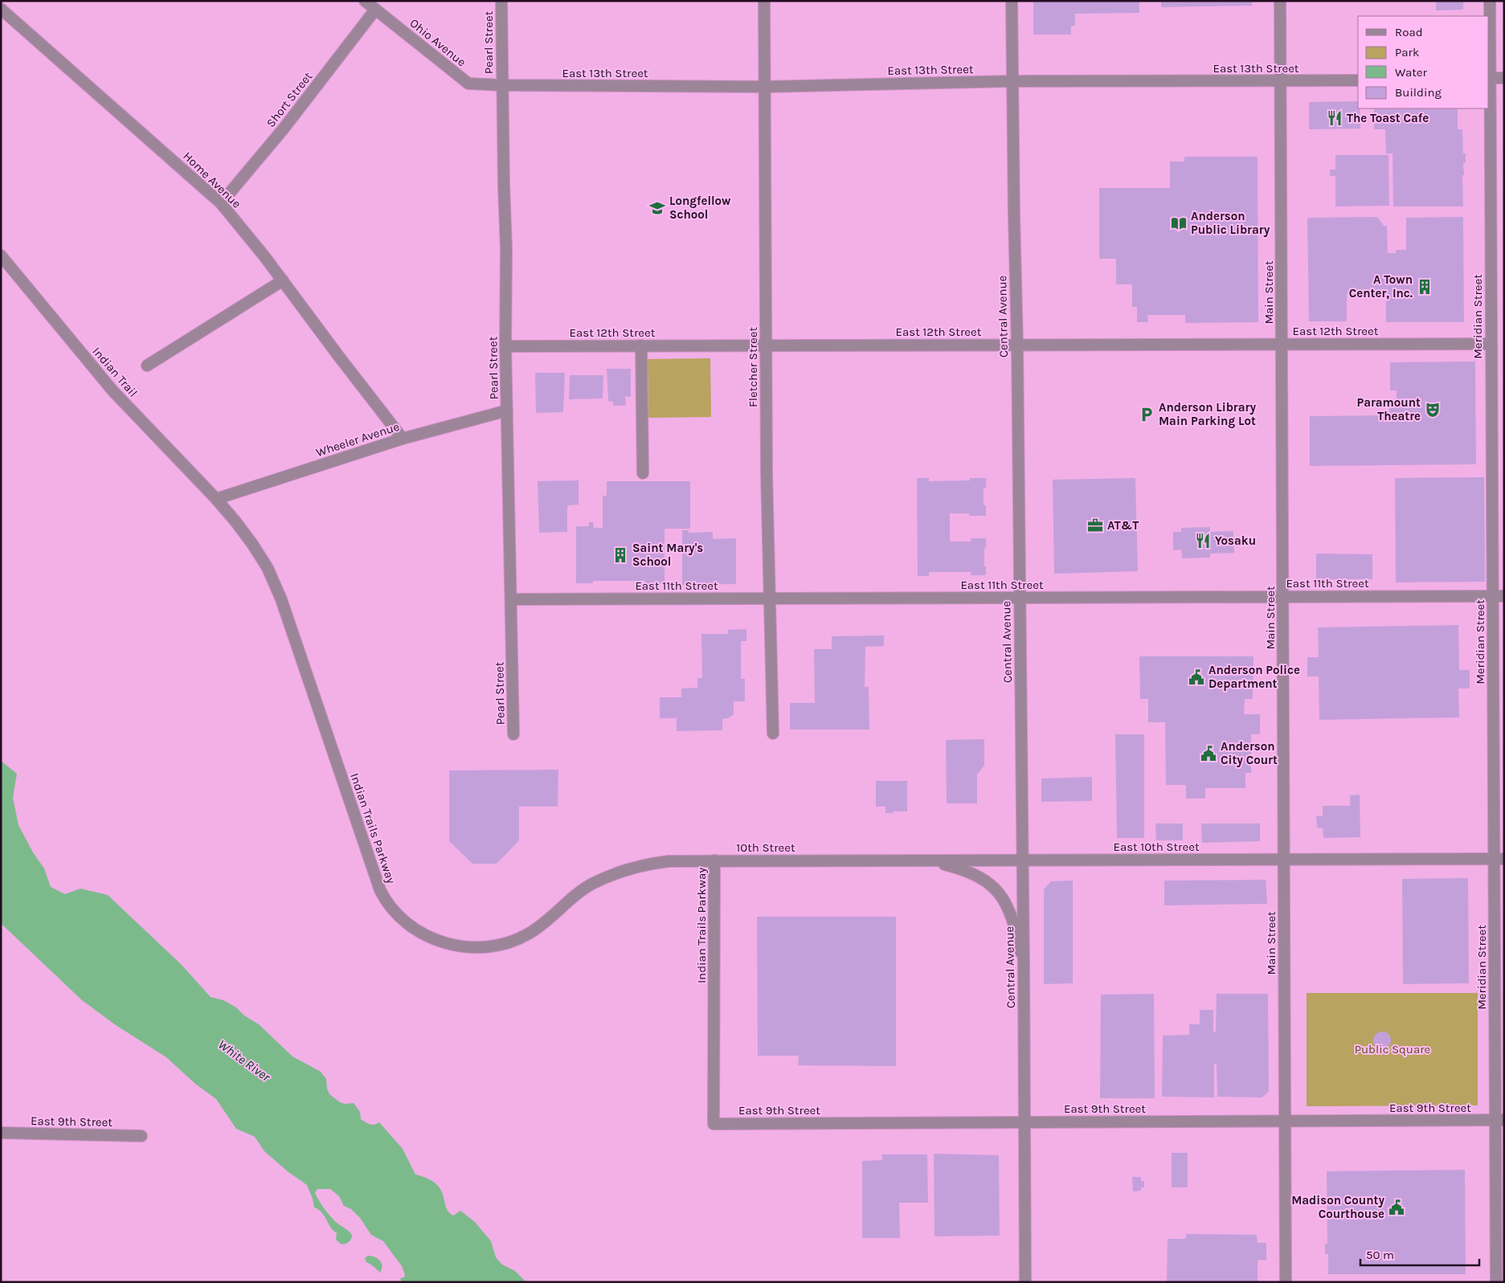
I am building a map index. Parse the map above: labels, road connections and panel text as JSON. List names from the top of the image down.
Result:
{
  "streets": {
    "street": [
      "Ohio Avenue",
      "Pearl Street",
      "East 13th Street",
      "Short Street",
      "Home Avenue",
      "Main Street",
      "Central Avenue",
      "Meridian Street",
      "East 12th Street",
      "Fletcher Street",
      "Indian Trail",
      "Wheeler Avenue",
      "East 11th Street",
      "Indian Trails Parkway",
      "East 10th Street",
      "10th Street",
      "East 9th Street"
    ]
  },
  "crossings": [
    ["Ohio Avenue", "Pearl Street"],
    ["Ohio Avenue", "East 13th Street"],
    ["Ohio Avenue", "Short Street"],
    ["Pearl Street", "East 13th Street"],
    ["Pearl Street", "East 12th Street"],
    ["Pearl Street", "Wheeler Avenue"],
    ["Pearl Street", "East 11th Street"],
    ["East 13th Street", "Main Street"],
    ["East 13th Street", "Central Avenue"],
    ["East 13th Street", "Fletcher Street"],
    ["Short Street", "Home Avenue"],
    ["Home Avenue", "Wheeler Avenue"],
    ["Main Street", "East 12th Street"],
    ["Main Street", "East 11th Street"],
    ["Main Street", "East 10th Street"],
    ["Main Street", "East 9th Street"],
    ["Central Avenue", "East 12th Street"],
    ["Central Avenue", "East 11th Street"],
    ["Central Avenue", "East 10th Street"],
    ["Central Avenue", "East 9th Street"],
    ["Meridian Street", "East 12th Street"],
    ["Meridian Street", "East 11th Street"],
    ["Meridian Street", "East 10th Street"],
    ["Meridian Street", "East 9th Street"],
    ["East 12th Street", "Fletcher Street"],
    ["Fletcher Street", "East 11th Street"],
    ["Indian Trail", "Wheeler Avenue"],
    ["Indian Trail", "Indian Trails Parkway"],
    ["Wheeler Avenue", "Indian Trails Parkway"],
    ["Indian Trails Parkway", "10th Street"],
    ["Indian Trails Parkway", "East 9th Street"],
    ["East 10th Street", "10th Street"]
  ],
  "water": ["White River"],
  "parks": ["Public Square"],
  "places": {
    "restaurant": ["The Toast Cafe", "Yosaku"],
    "school or university": ["Longfellow School"],
    "library": ["Anderson Public Library"],
    "building": ["A Town Center, Inc.", "Saint Mary's School"],
    "theatre": ["Paramount Theatre"],
    "parking": ["Anderson Library Main Parking Lot"],
    "office": ["AT&T"],
    "public building": ["Anderson Police Department", "Anderson City Court", "Madison County Courthouse"]
  },
  "legend": [
    "Road",
    "Park",
    "Water",
    "Building"
  ],
  "scale_bar": "50 m"
}
